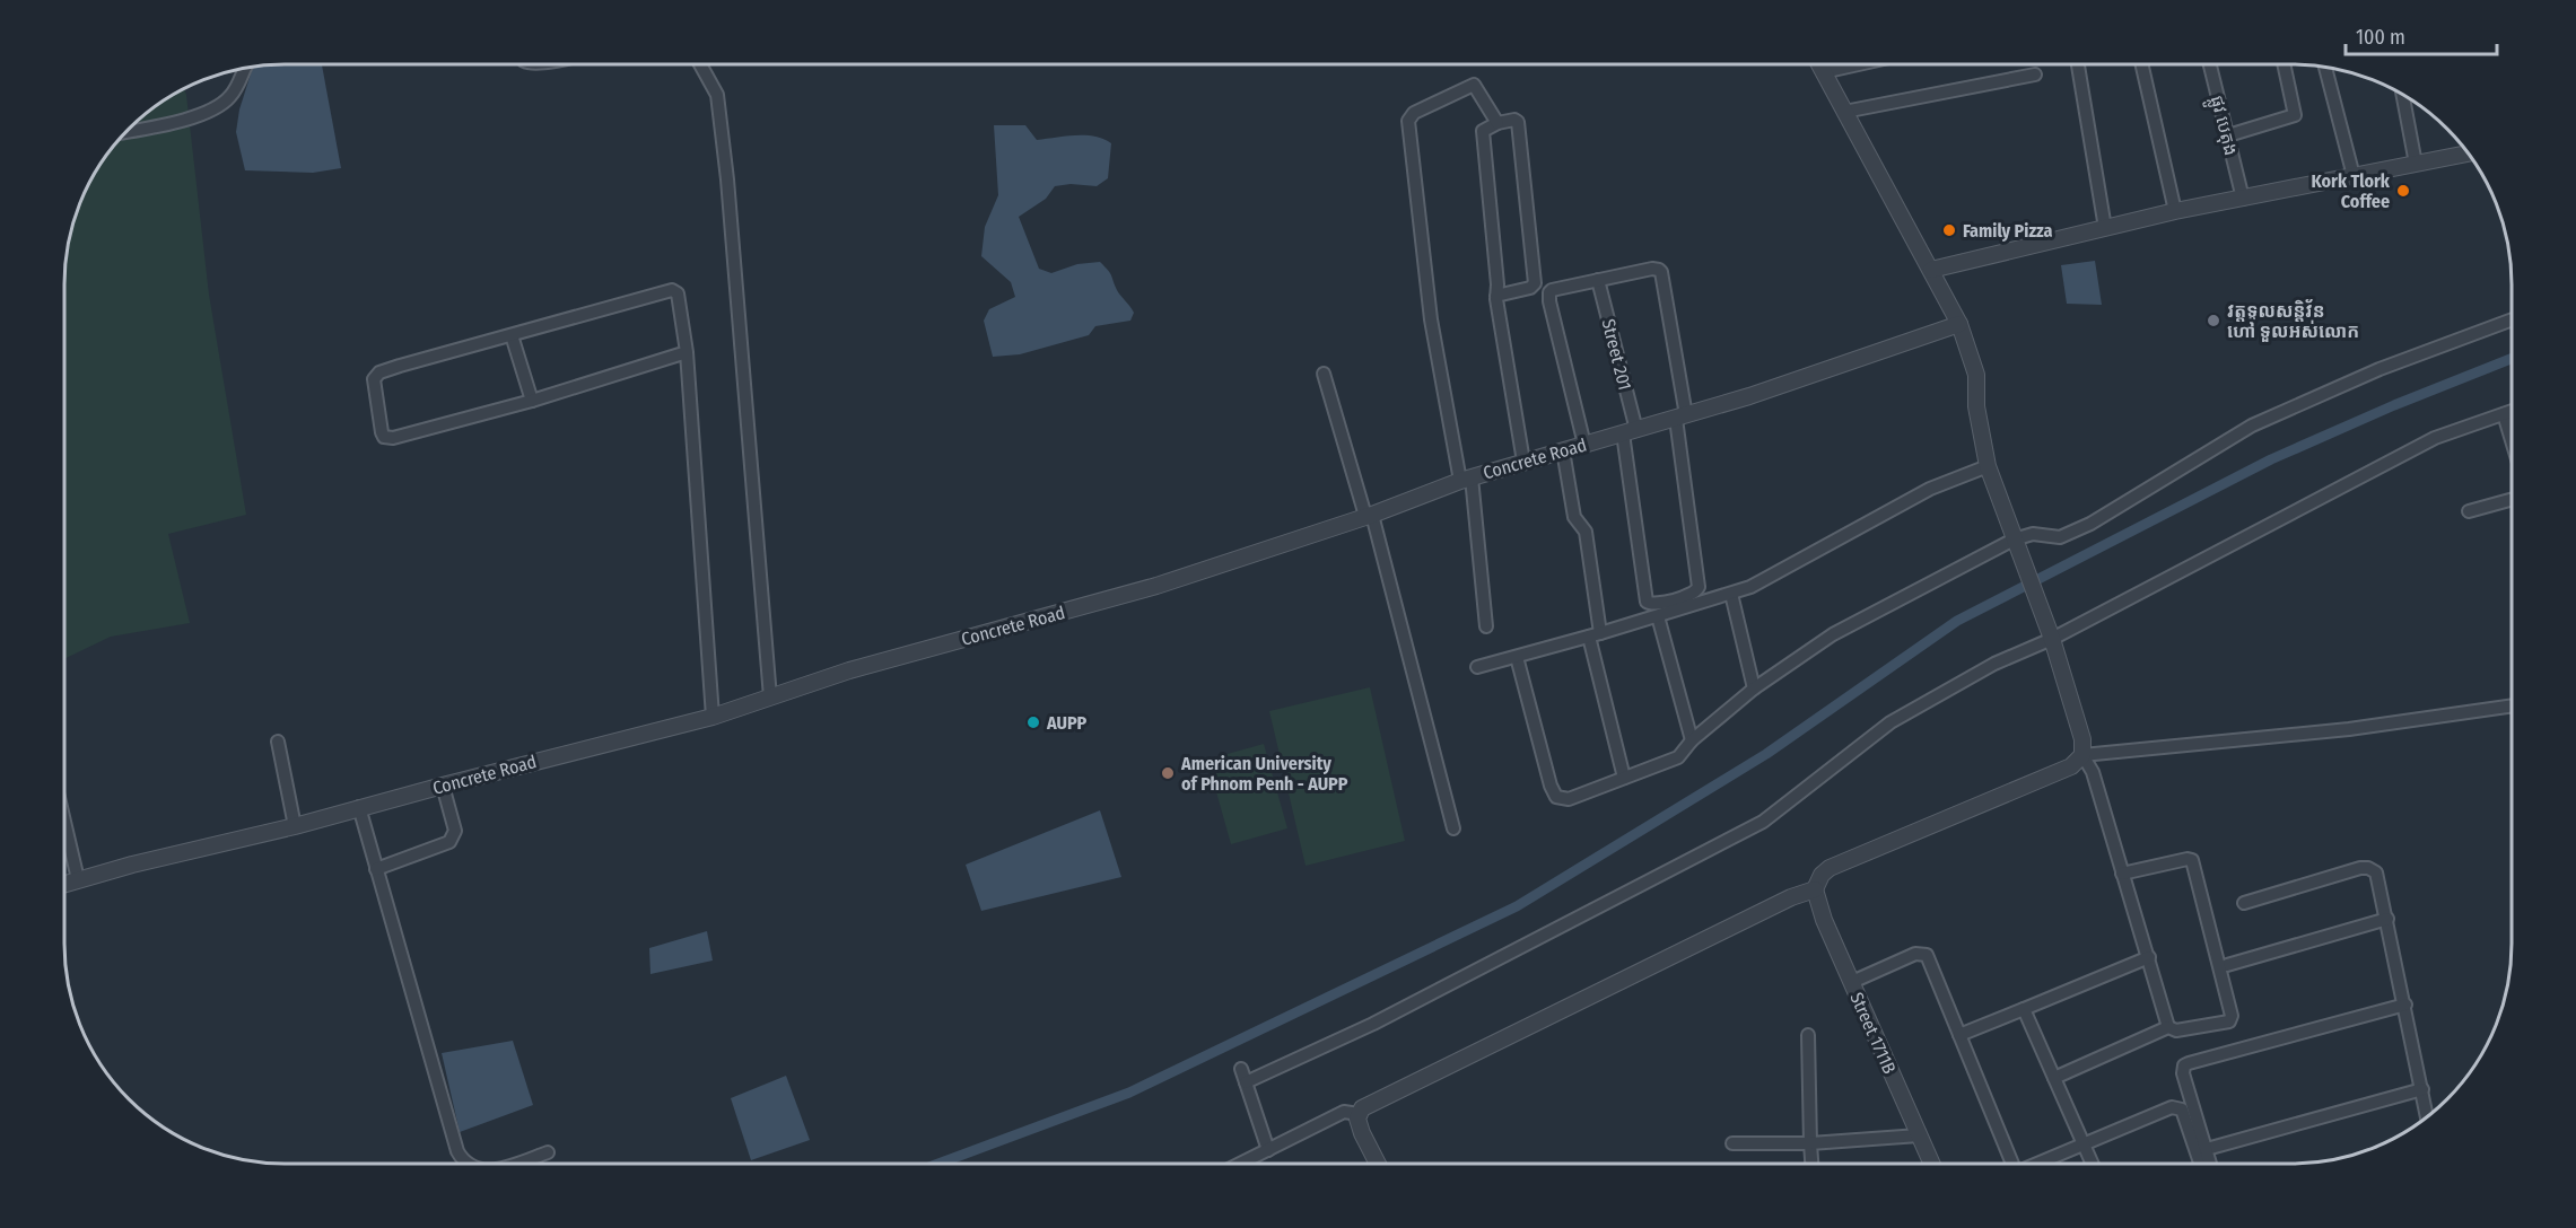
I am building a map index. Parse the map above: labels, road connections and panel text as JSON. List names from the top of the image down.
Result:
{
  "streets": {
    "street": [
      "ផ្លូវ បេតុង",
      "Street 201",
      "Concrete Road",
      "Street 1711B"
    ]
  },
  "crossings": [
    ["Street 201", "Concrete Road"]
  ],
  "places": [
    "Kork Tlork Coffee",
    "Family Pizza",
    "វត្តទូលសន្តិវ័ន ហៅ ទួលអស់លោក",
    "AUPP",
    "American University of Phnom Penh - AUPP"
  ],
  "scale_bar": "100 m"
}
